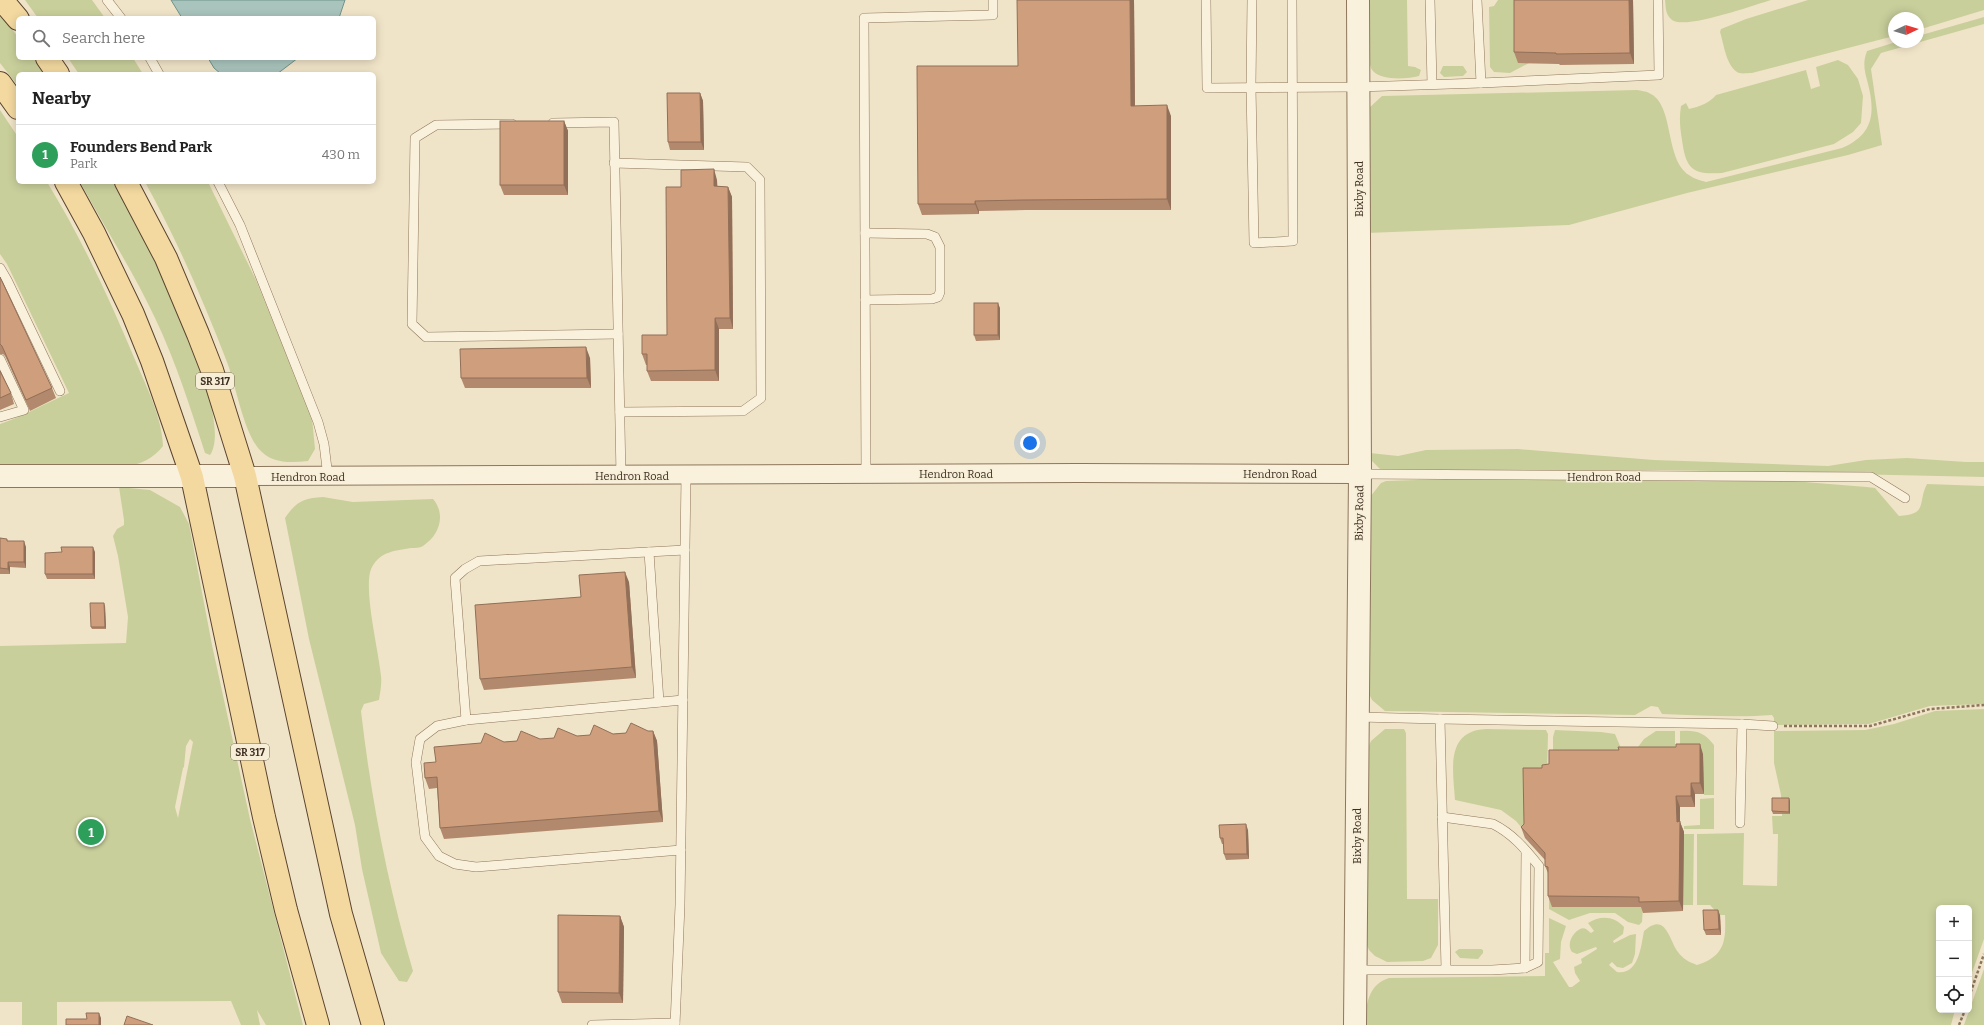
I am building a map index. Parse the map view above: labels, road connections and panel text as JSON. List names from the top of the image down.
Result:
{
  "streets": {
    "main road": ["SR 317"],
    "street": ["Bixby Road", "Hendron Road"]
  },
  "crossings": [
    ["Bixby Road", "Hendron Road"],
    ["SR 317", "Hendron Road"]
  ],
  "north": "right",
  "page": {
    "search": "Search here",
    "heading": "Nearby",
    "list": [
      {
        "mark": "1",
        "name": "Founders Bend Park",
        "note": "Park",
        "value": "430 m"
      }
    ],
    "pins": "1",
    "map_buttons": ["+", "−"]
  }
}
